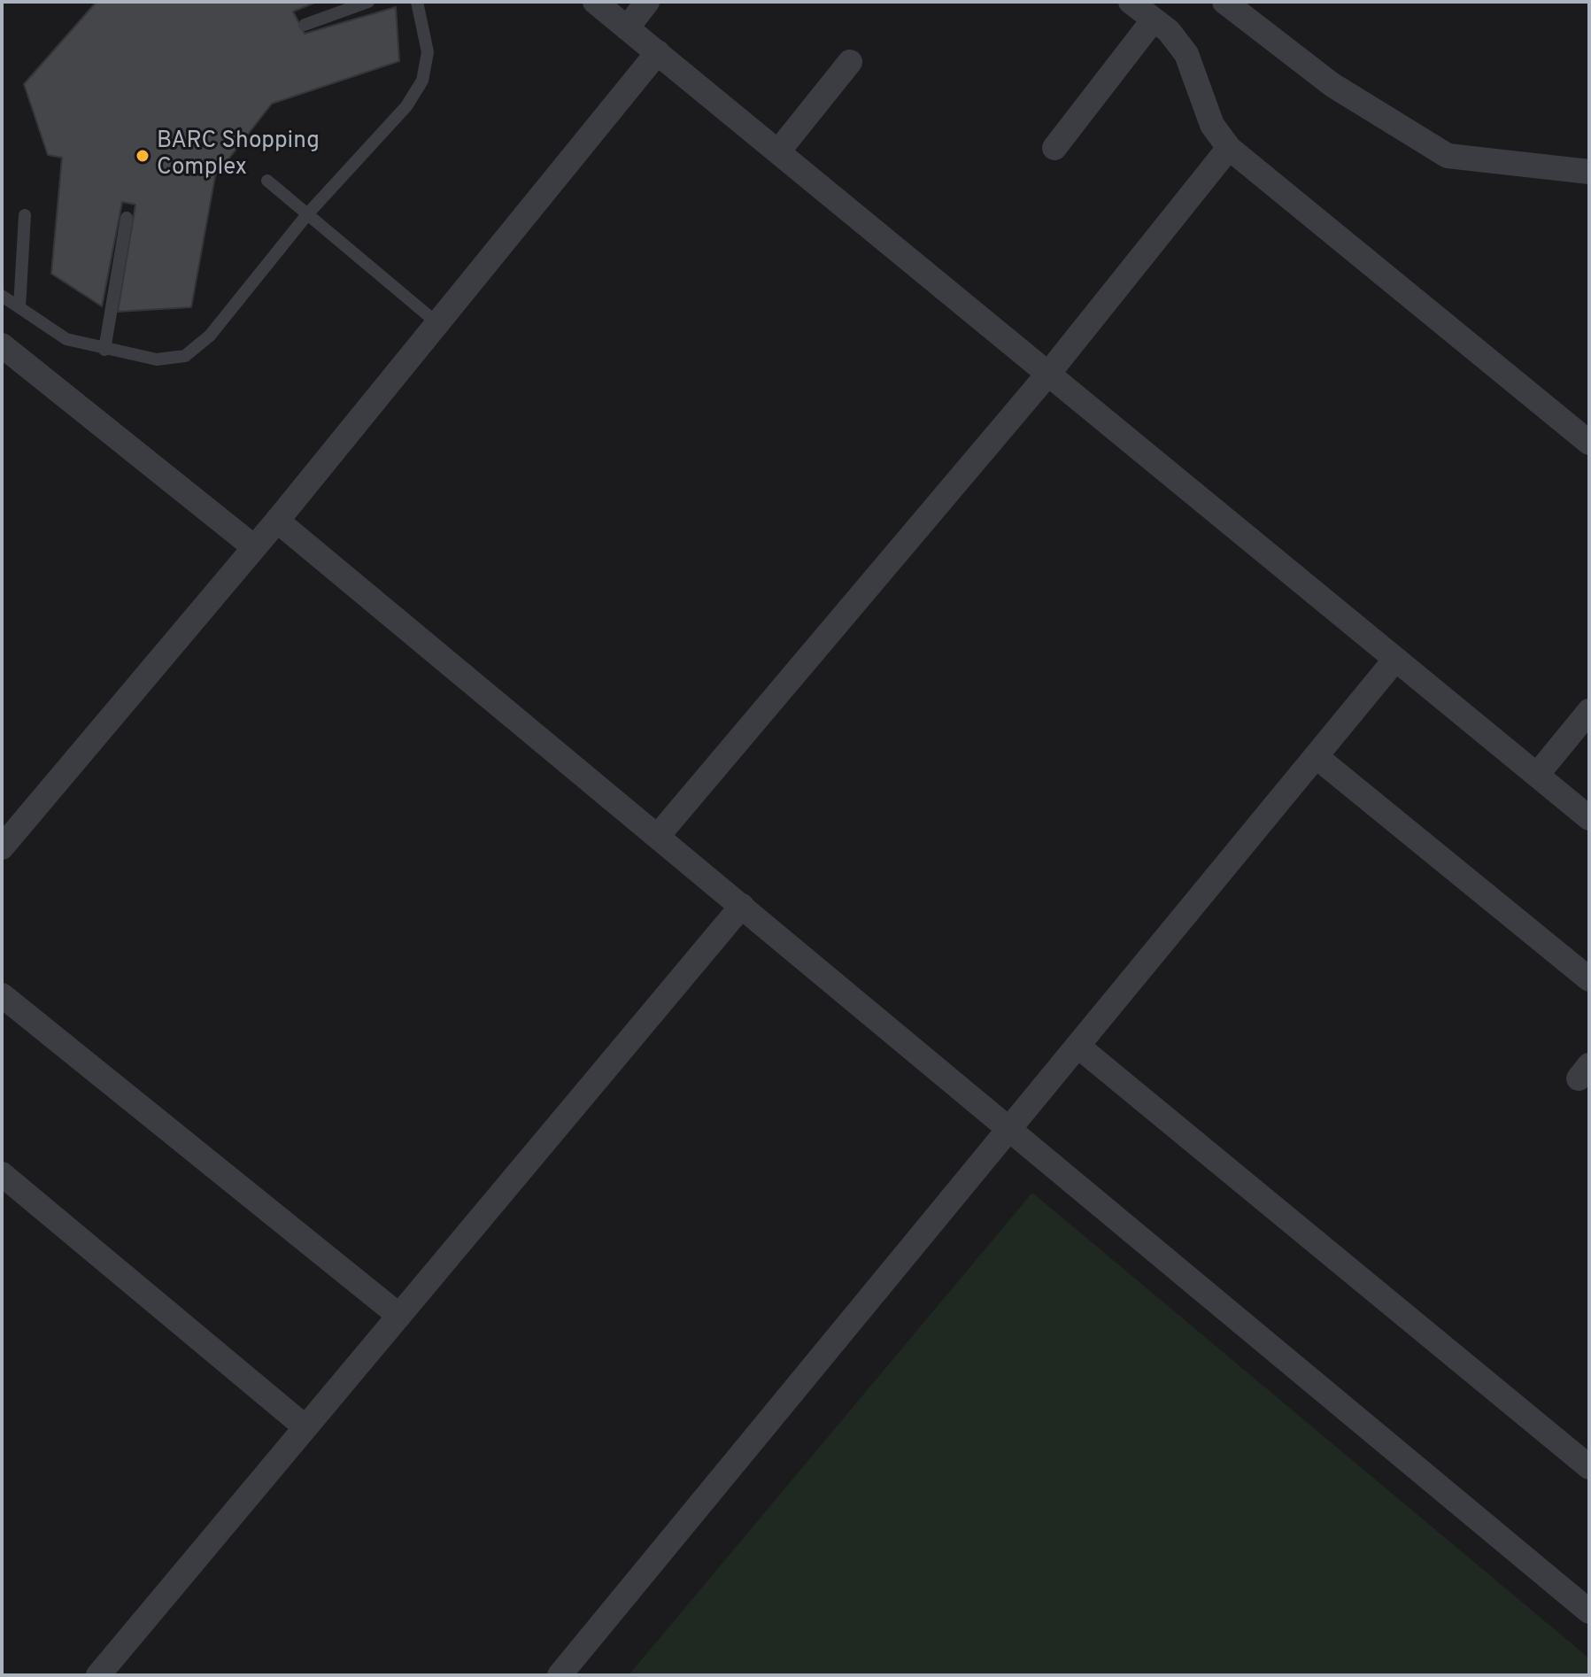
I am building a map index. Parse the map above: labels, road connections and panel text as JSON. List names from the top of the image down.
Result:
{
  "places": ["BARC Shopping Complex"]
}
